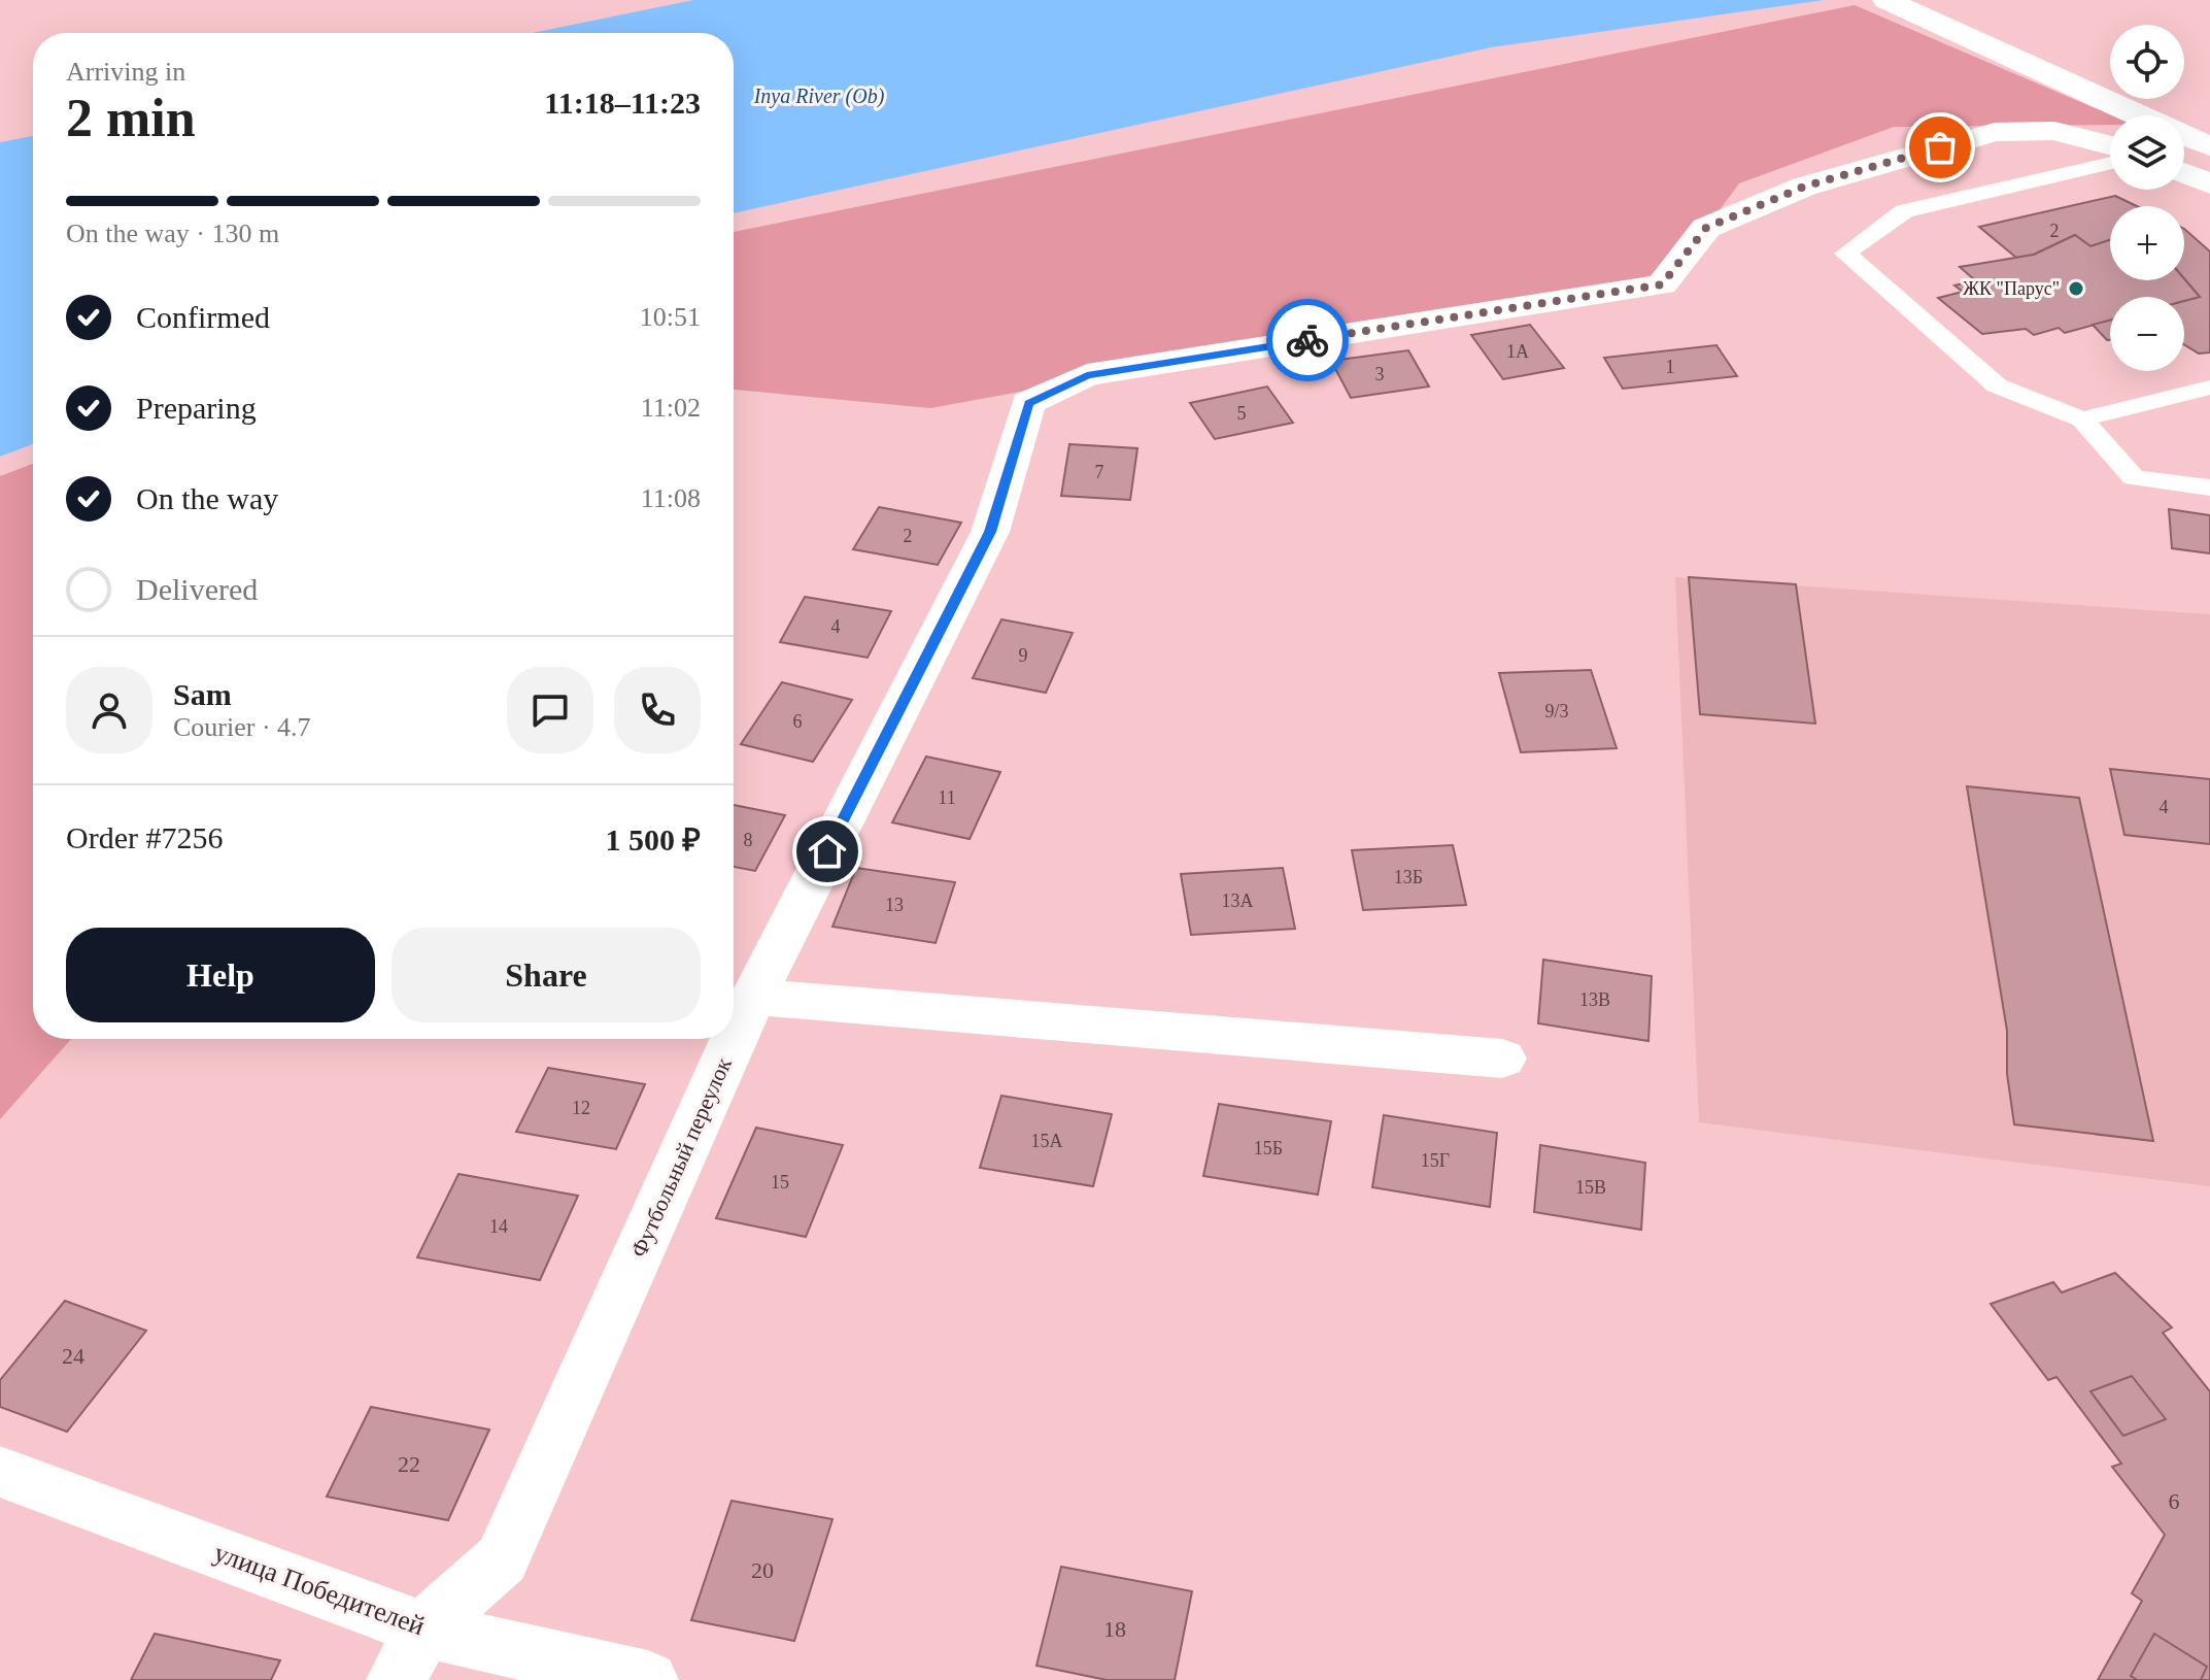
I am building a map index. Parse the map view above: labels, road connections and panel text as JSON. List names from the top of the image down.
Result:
{
  "streets": {
    "street": ["Футбольный переулок", "улица Победителей"]
  },
  "crossings": [
    ["Футбольный переулок", "улица Победителей"]
  ],
  "water": ["Inya River (Ob)"],
  "places": ["ЖК \"Парус\""],
  "house_numbers": [
    "2",
    "1А",
    "1",
    "3",
    "5",
    "7",
    "2",
    "4",
    "9",
    "9/3",
    "6",
    "11",
    "4",
    "8",
    "13Б",
    "13А",
    "13",
    "13В",
    "12",
    "15А",
    "15Б",
    "15Г",
    "15",
    "15В",
    "14",
    "24",
    "22",
    "6",
    "20",
    "18"
  ],
  "page": {
    "map_buttons": ["+", "−"],
    "heading": ["2 min", "Arriving in", "11:18–11:23"],
    "panel": [
      "Sam",
      "Courier · 4.7",
      "Order #7256",
      "1 500 ₽"
    ],
    "bar": "On the way · 130 m",
    "list": [
      ["Confirmed", "10:51"],
      ["Preparing", "11:02"],
      ["On the way", "11:08"],
      "Delivered"
    ],
    "buttons": ["Help", "Share"]
  }
}
